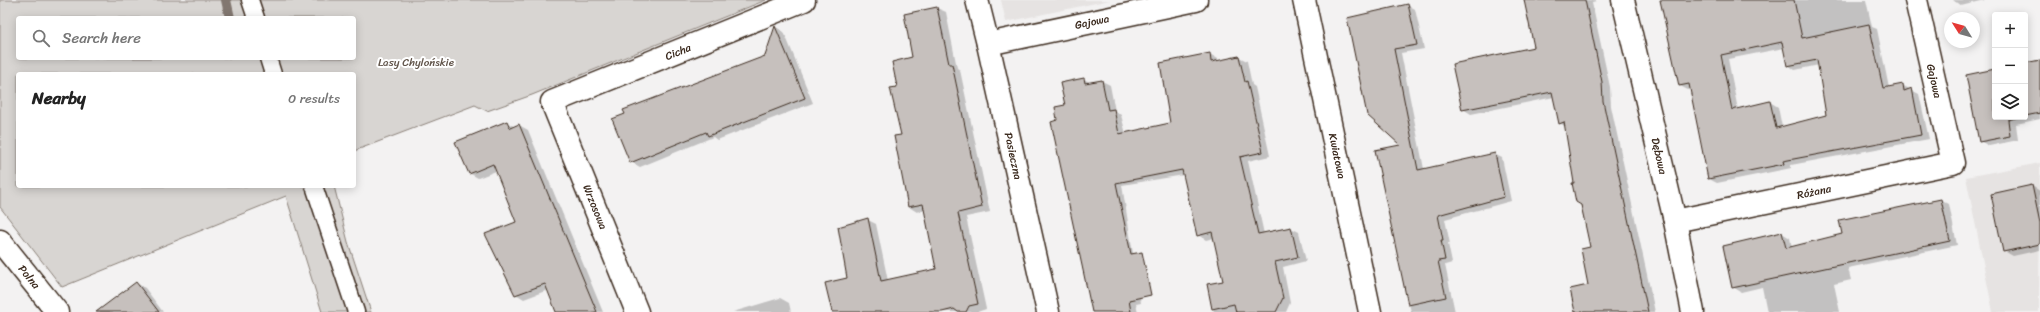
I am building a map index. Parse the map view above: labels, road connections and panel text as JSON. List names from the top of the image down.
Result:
{
  "streets": {
    "street": [
      "Gajowa",
      "Cicha",
      "Pasieczna",
      "Kwiatowa",
      "Dębowa",
      "Różana",
      "Wrzosowa",
      "Polna"
    ]
  },
  "crossings": [
    ["Gajowa", "Pasieczna"],
    ["Gajowa", "Różana"],
    ["Cicha", "Wrzosowa"],
    ["Dębowa", "Różana"]
  ],
  "parks": ["Lasy Chylońskie"],
  "north": "top left",
  "page": {
    "map_buttons": ["+", "−"],
    "search": "Search here",
    "heading": ["Nearby", "0 results"]
  }
}
